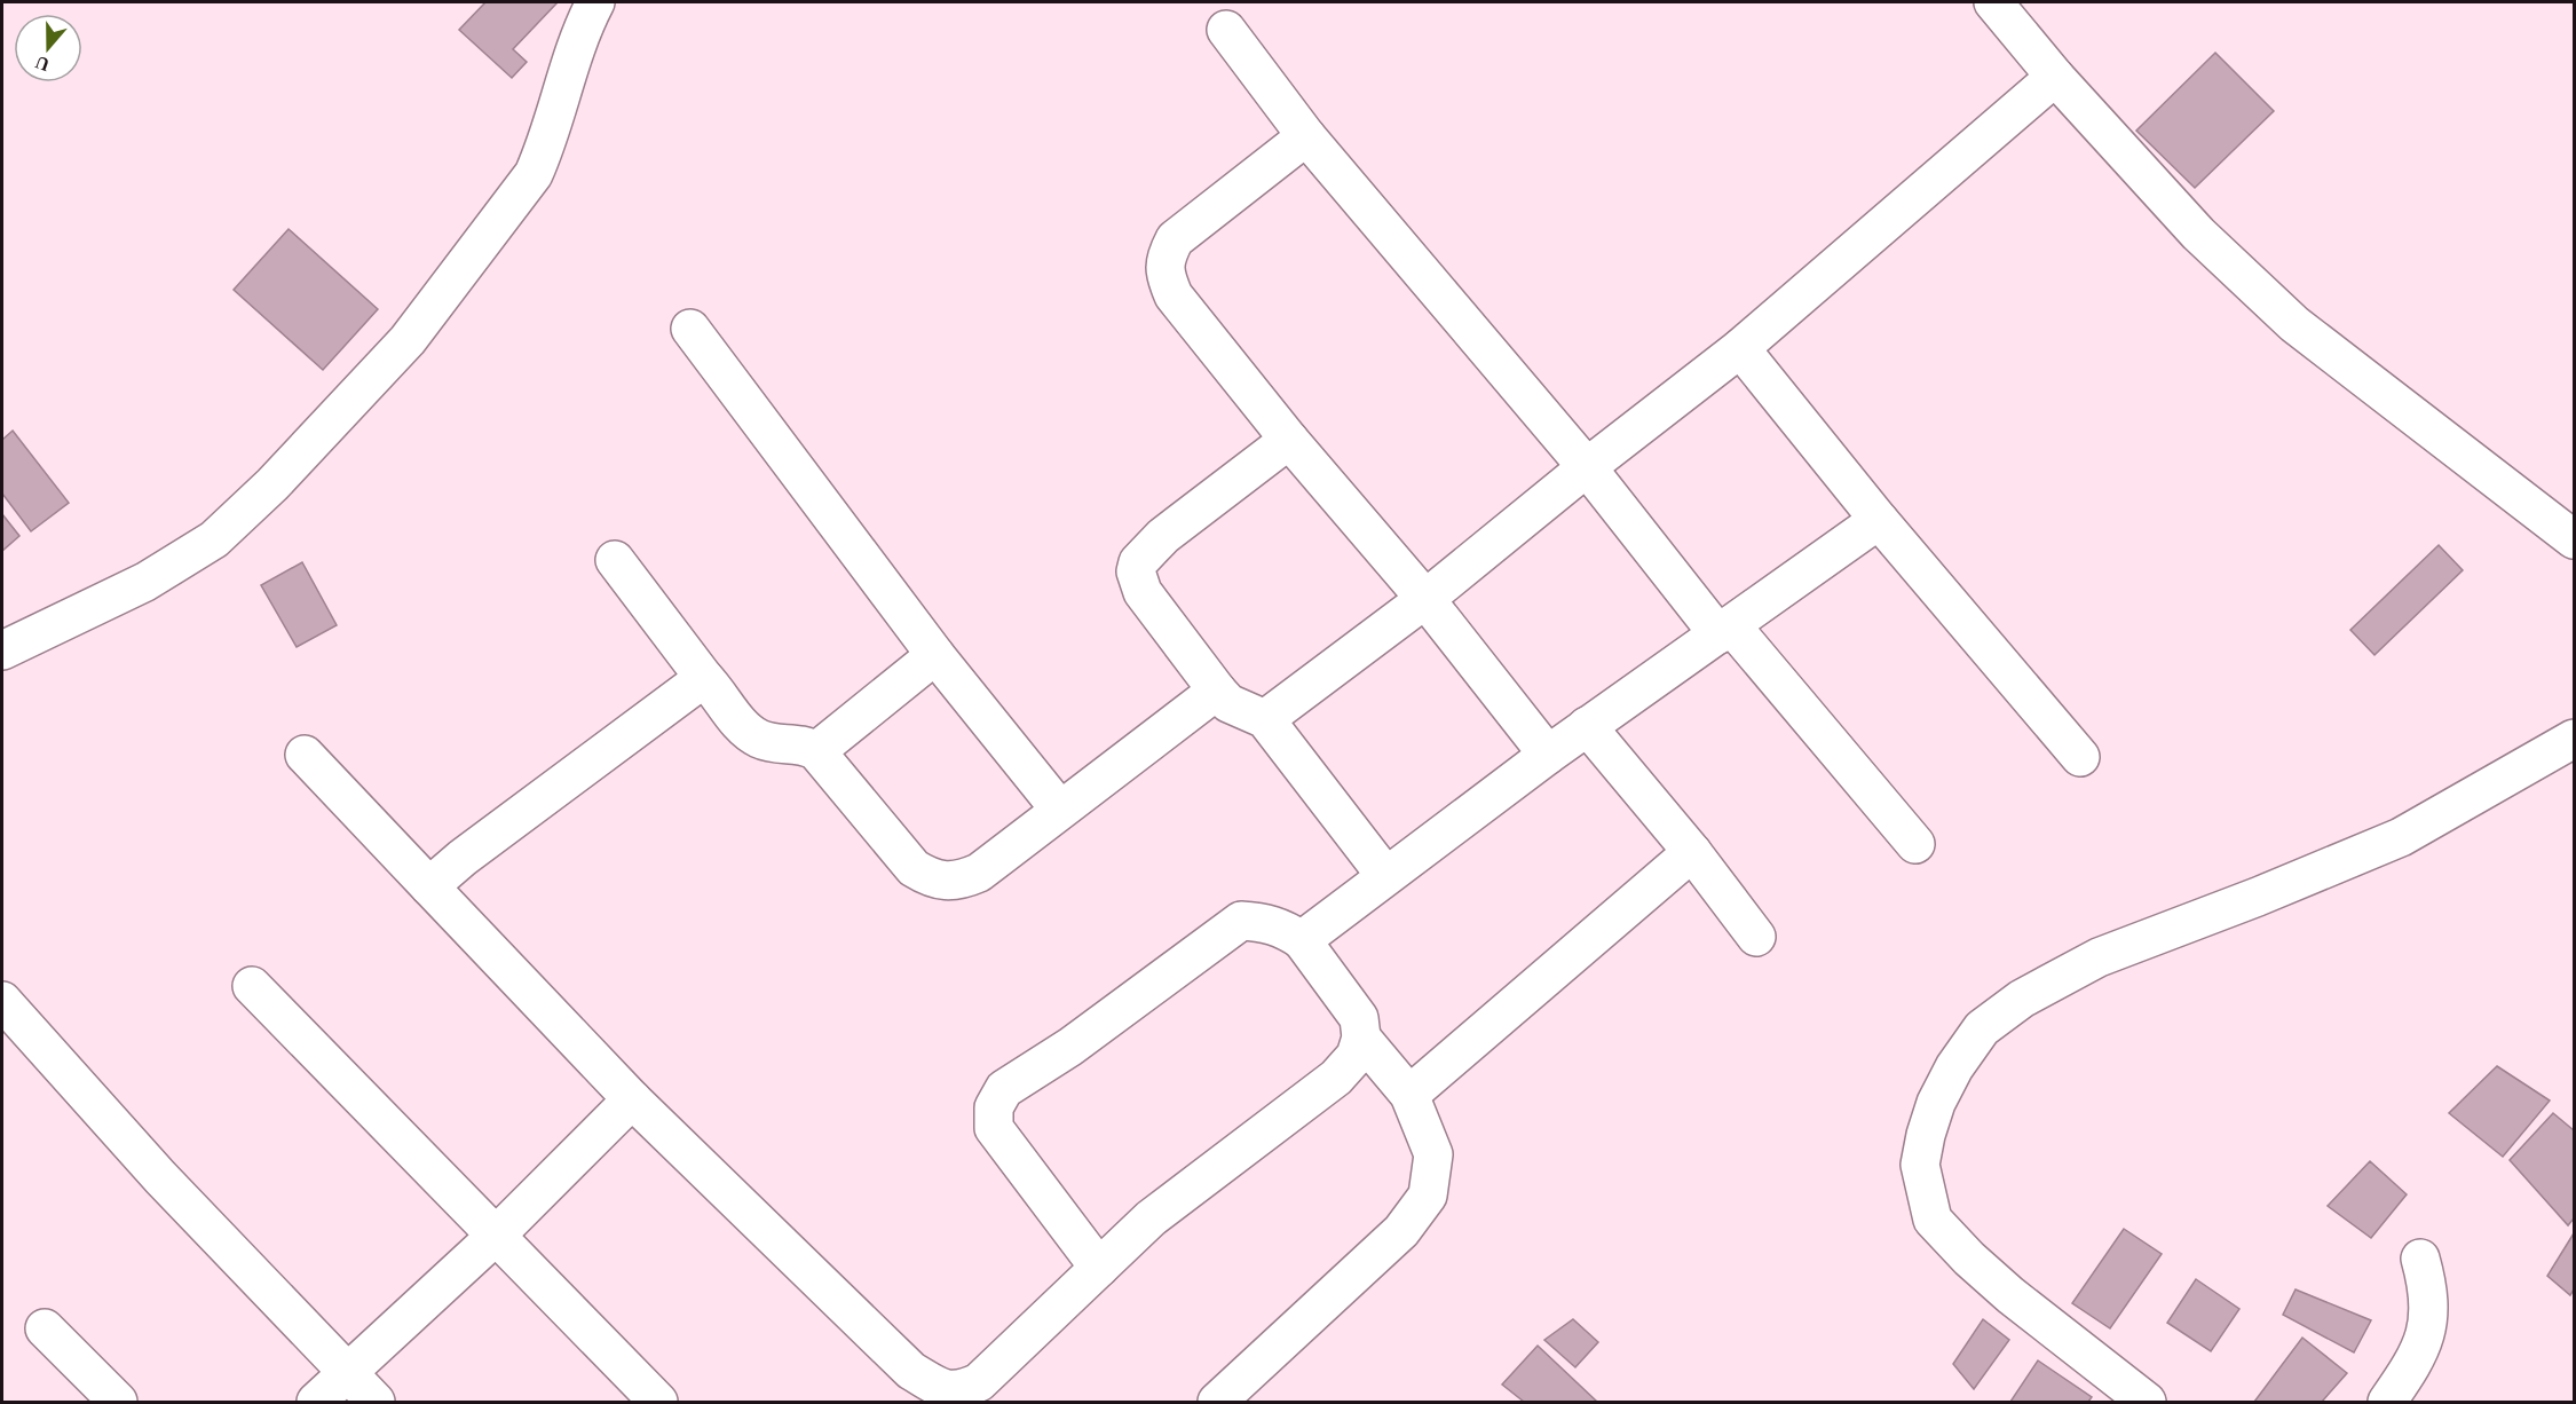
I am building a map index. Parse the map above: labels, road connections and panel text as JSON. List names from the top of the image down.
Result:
{
  "north": "bottom"
}
